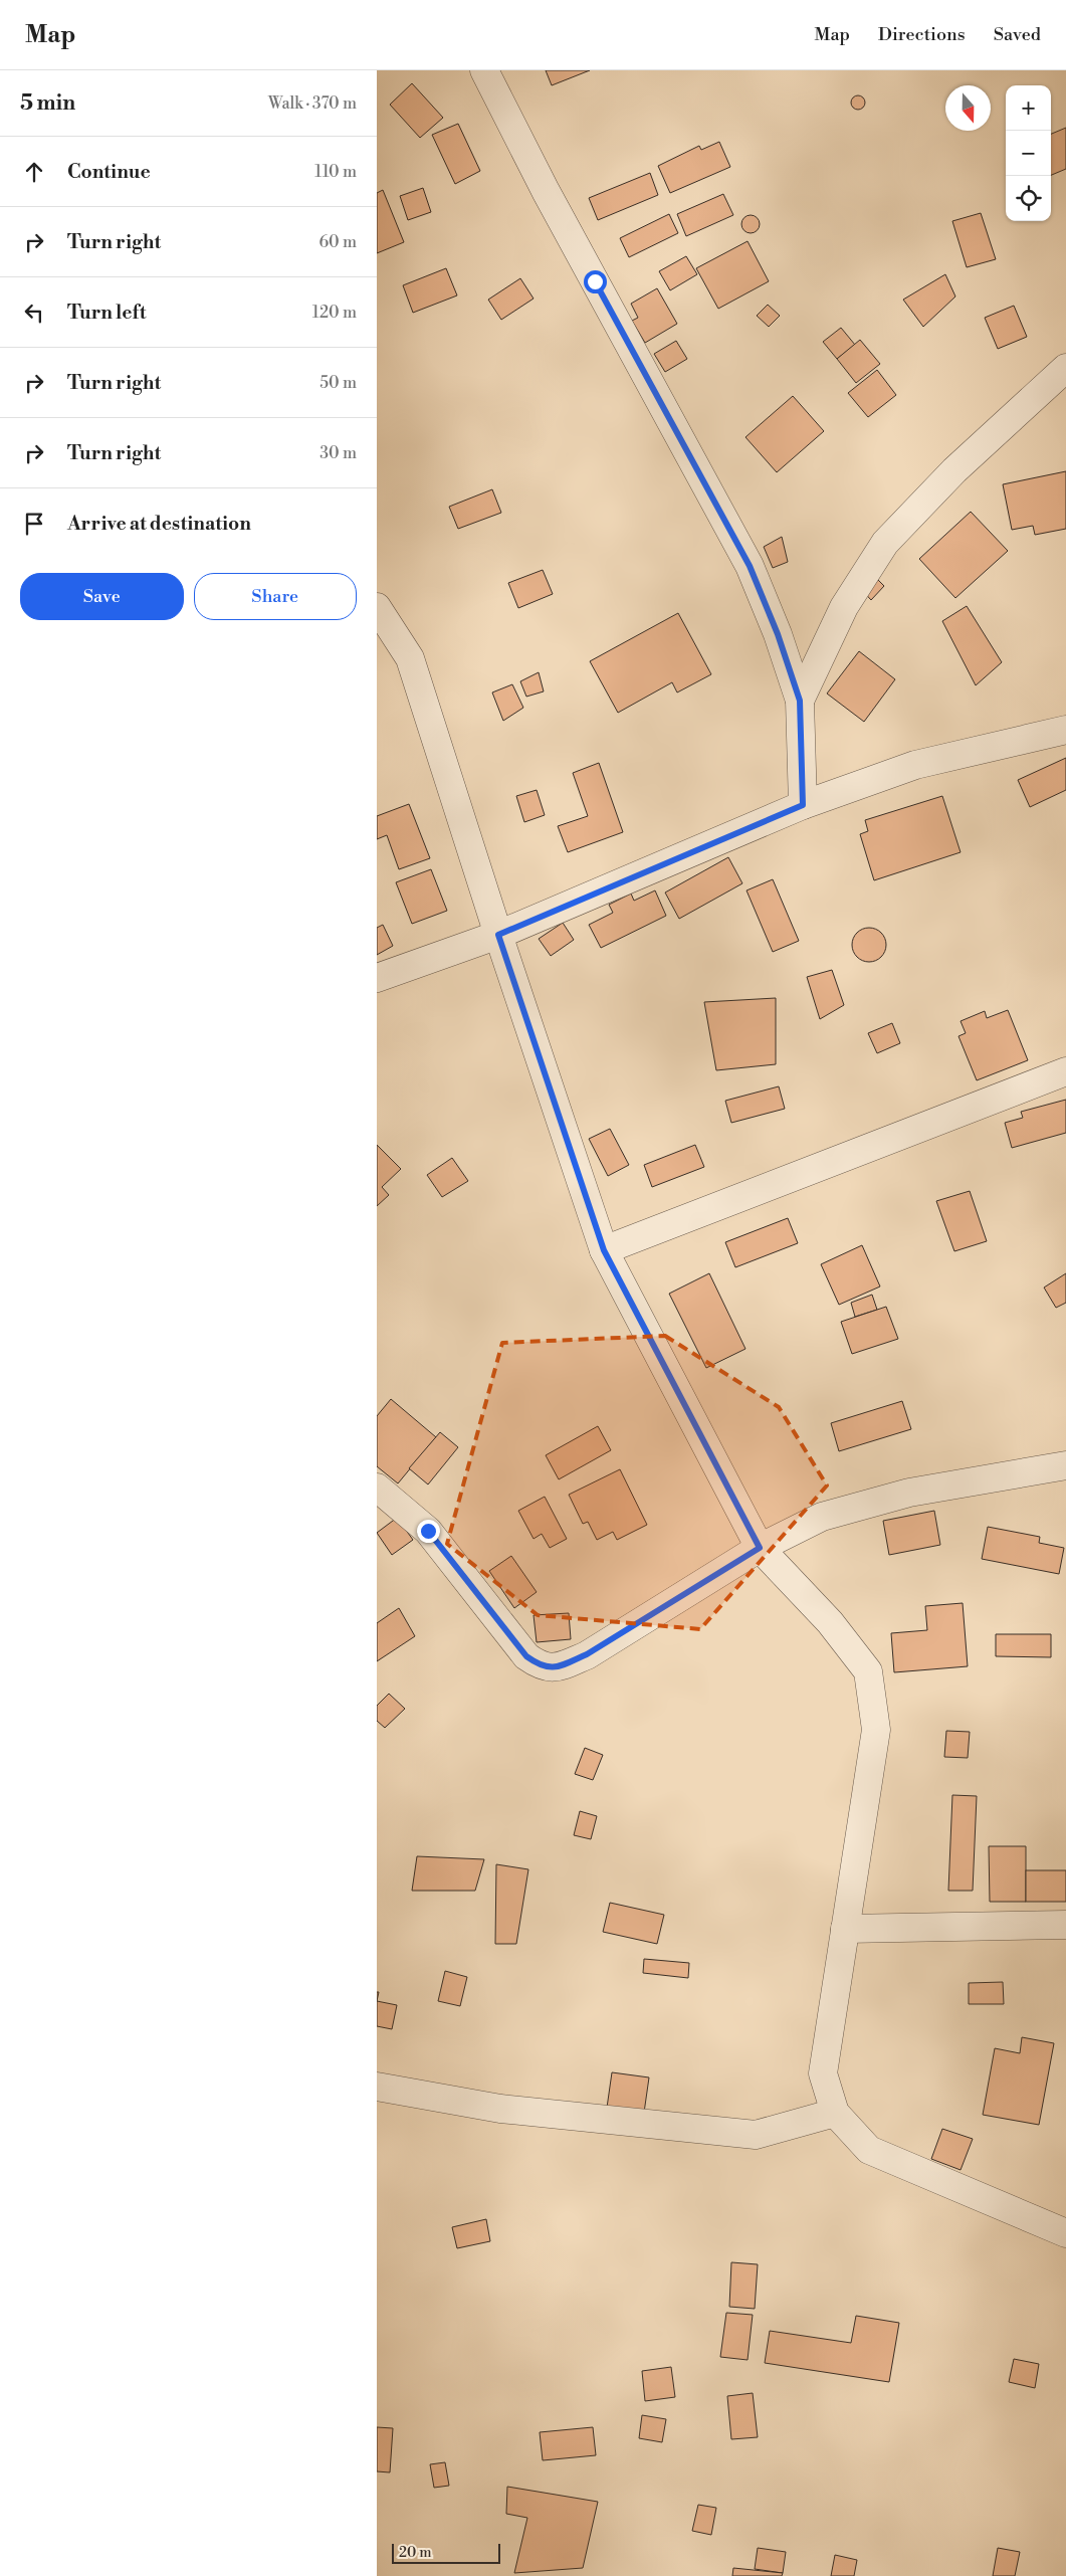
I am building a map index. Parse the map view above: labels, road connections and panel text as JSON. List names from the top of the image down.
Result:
{
  "scale_bar": "20 m",
  "north": "bottom",
  "page": {
    "header": "Map",
    "nav": ["Map", "Directions", "Saved"],
    "heading": ["5 min", "Walk · 370 m"],
    "map_buttons": ["+", "−"],
    "list": [
      ["Continue", "110 m"],
      ["Turn right", "60 m"],
      ["Turn left", "120 m"],
      ["Turn right", "50 m"],
      ["Turn right", "30 m"],
      "Arrive at destination"
    ],
    "buttons": ["Save", "Share"],
    "scale": "20 m"
  }
}
